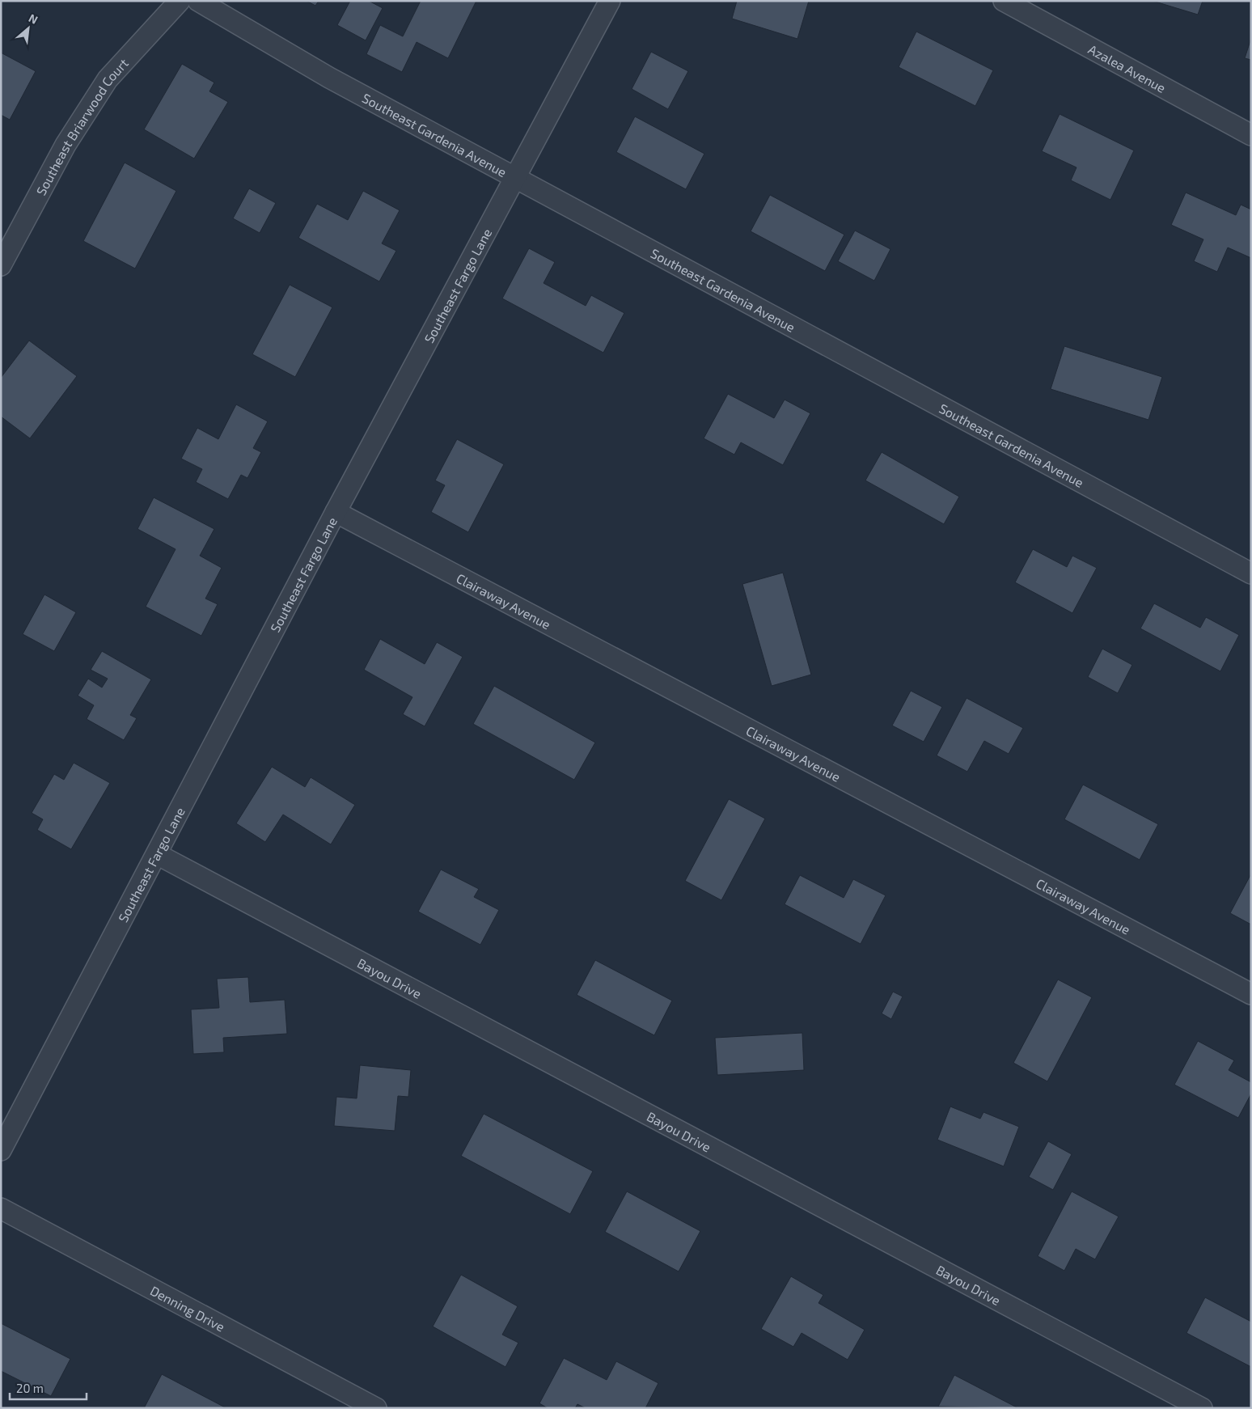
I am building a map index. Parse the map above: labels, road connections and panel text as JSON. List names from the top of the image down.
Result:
{
  "streets": {
    "street": [
      "Azalea Avenue",
      "Southeast Briarwood Court",
      "Southeast Gardenia Avenue",
      "Southeast Fargo Lane",
      "Clairaway Avenue",
      "Bayou Drive",
      "Denning Drive"
    ]
  },
  "crossings": [
    ["Southeast Gardenia Avenue", "Southeast Fargo Lane"],
    ["Southeast Fargo Lane", "Clairaway Avenue"],
    ["Southeast Fargo Lane", "Bayou Drive"]
  ],
  "scale_bar": "20 m",
  "north": "top right"
}
